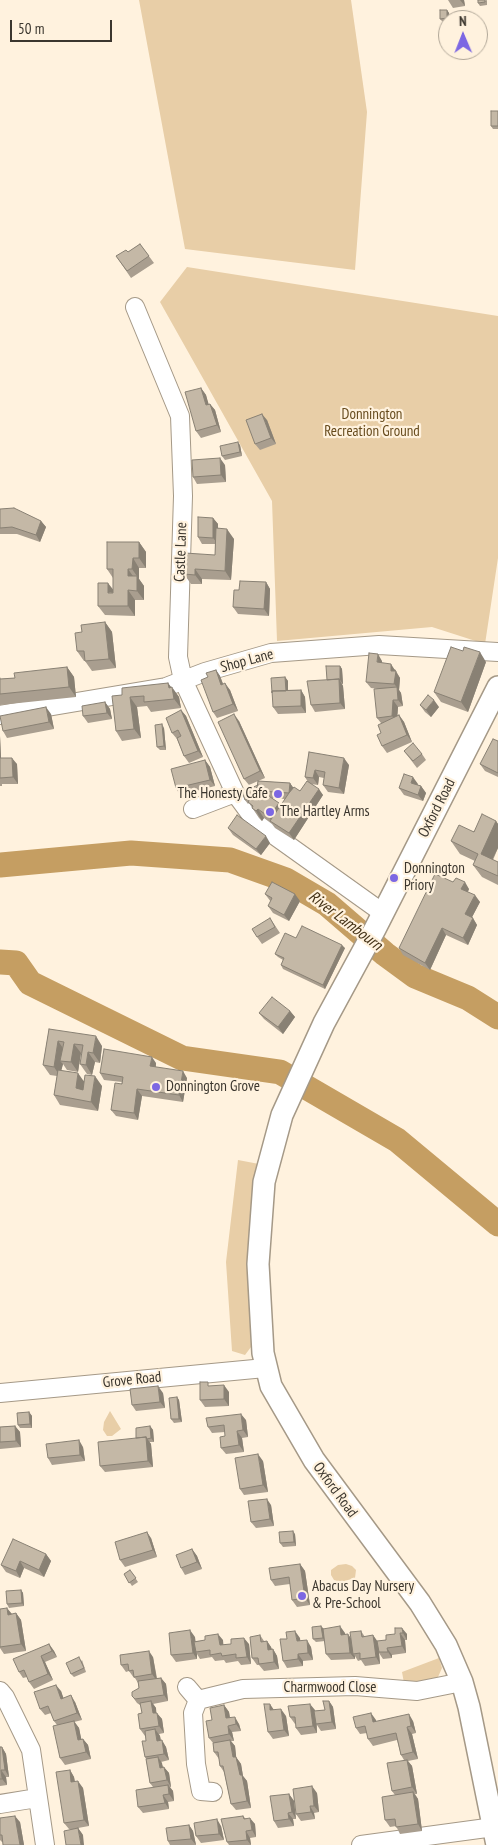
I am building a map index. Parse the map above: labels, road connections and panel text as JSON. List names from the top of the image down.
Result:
{
  "streets": {
    "main road": ["Oxford Road"],
    "street": [
      "Castle Lane",
      "Shop Lane",
      "Grove Road",
      "Charmwood Close"
    ]
  },
  "crossings": [
    ["Castle Lane", "Shop Lane"],
    ["Castle Lane", "Oxford Road"],
    ["Oxford Road", "Grove Road"],
    ["Oxford Road", "Charmwood Close"]
  ],
  "water": ["River Lambourn"],
  "parks": ["Donnington Recreation Ground"],
  "places": [
    "The Honesty Cafe",
    "The Hartley Arms",
    "Donnington Priory",
    "Donnington Grove",
    "Abacus Day Nursery & Pre-School"
  ],
  "scale_bar": "50 m",
  "north": "top"
}
